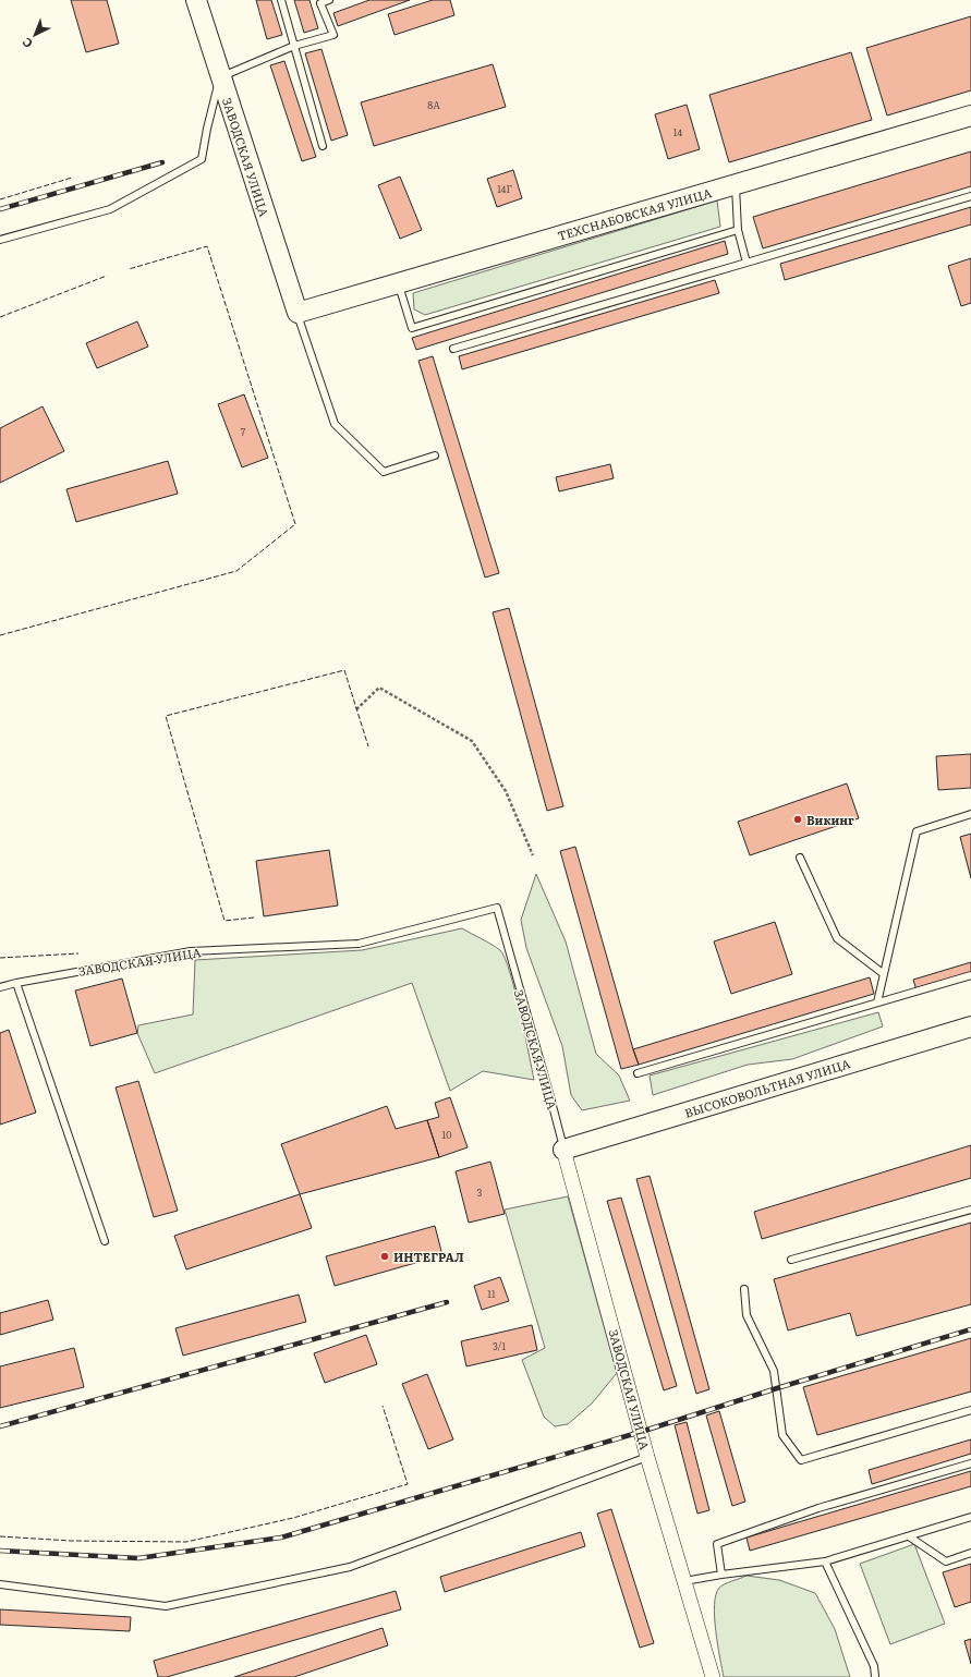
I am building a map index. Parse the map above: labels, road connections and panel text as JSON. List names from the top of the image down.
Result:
{
  "streets": {
    "street": ["ЗАВОДСКАЯ УЛИЦА", "ТЕХСНАБОВСКАЯ УЛИЦА", "ВЫСОКОВОЛЬТНАЯ УЛИЦА"]
  },
  "crossings": [
    ["ЗАВОДСКАЯ УЛИЦА", "ТЕХСНАБОВСКАЯ УЛИЦА"],
    ["ЗАВОДСКАЯ УЛИЦА", "ВЫСОКОВОЛЬТНАЯ УЛИЦА"]
  ],
  "places": ["Викинг", "ИНТЕГРАЛ"],
  "house_numbers": [
    "8А",
    "14",
    "14Г",
    "7",
    "10",
    "3",
    "11",
    "3/1"
  ],
  "north": "bottom left"
}
